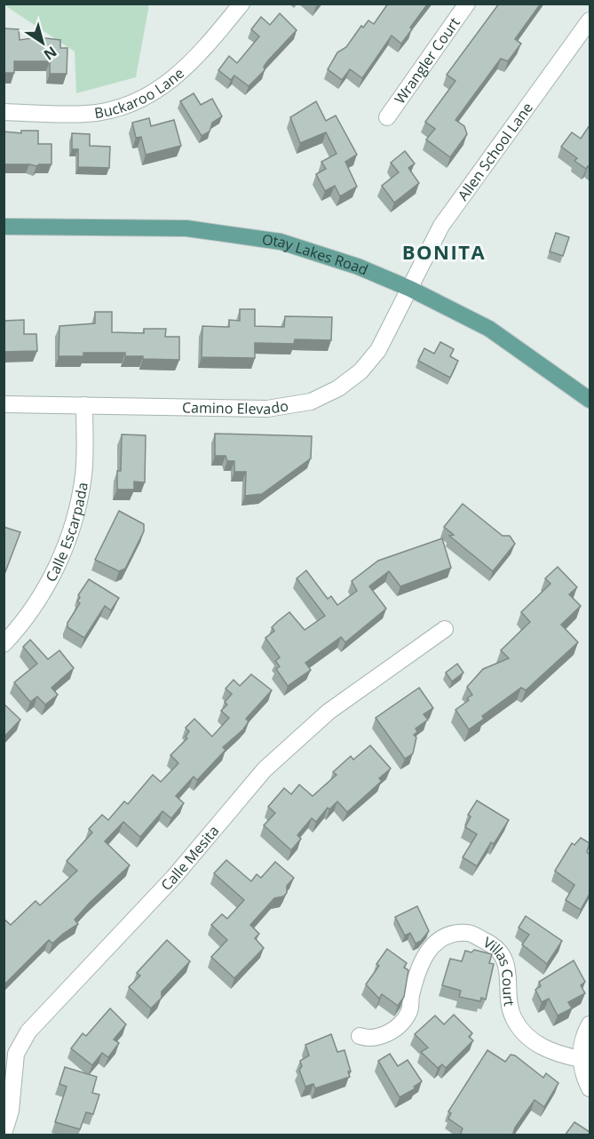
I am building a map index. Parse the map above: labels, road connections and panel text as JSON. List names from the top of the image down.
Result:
{
  "streets": {
    "main road": ["Otay Lakes Road"],
    "street": [
      "Wrangler Court",
      "Buckaroo Lane",
      "Allen School Lane",
      "Camino Elevado",
      "Calle Escarpada",
      "Calle Mesita",
      "Villas Court"
    ]
  },
  "crossings": [
    ["Allen School Lane", "Otay Lakes Road"],
    ["Allen School Lane", "Camino Elevado"],
    ["Otay Lakes Road", "Camino Elevado"],
    ["Camino Elevado", "Calle Escarpada"]
  ],
  "districts": ["BONITA"],
  "north": "bottom right"
}
